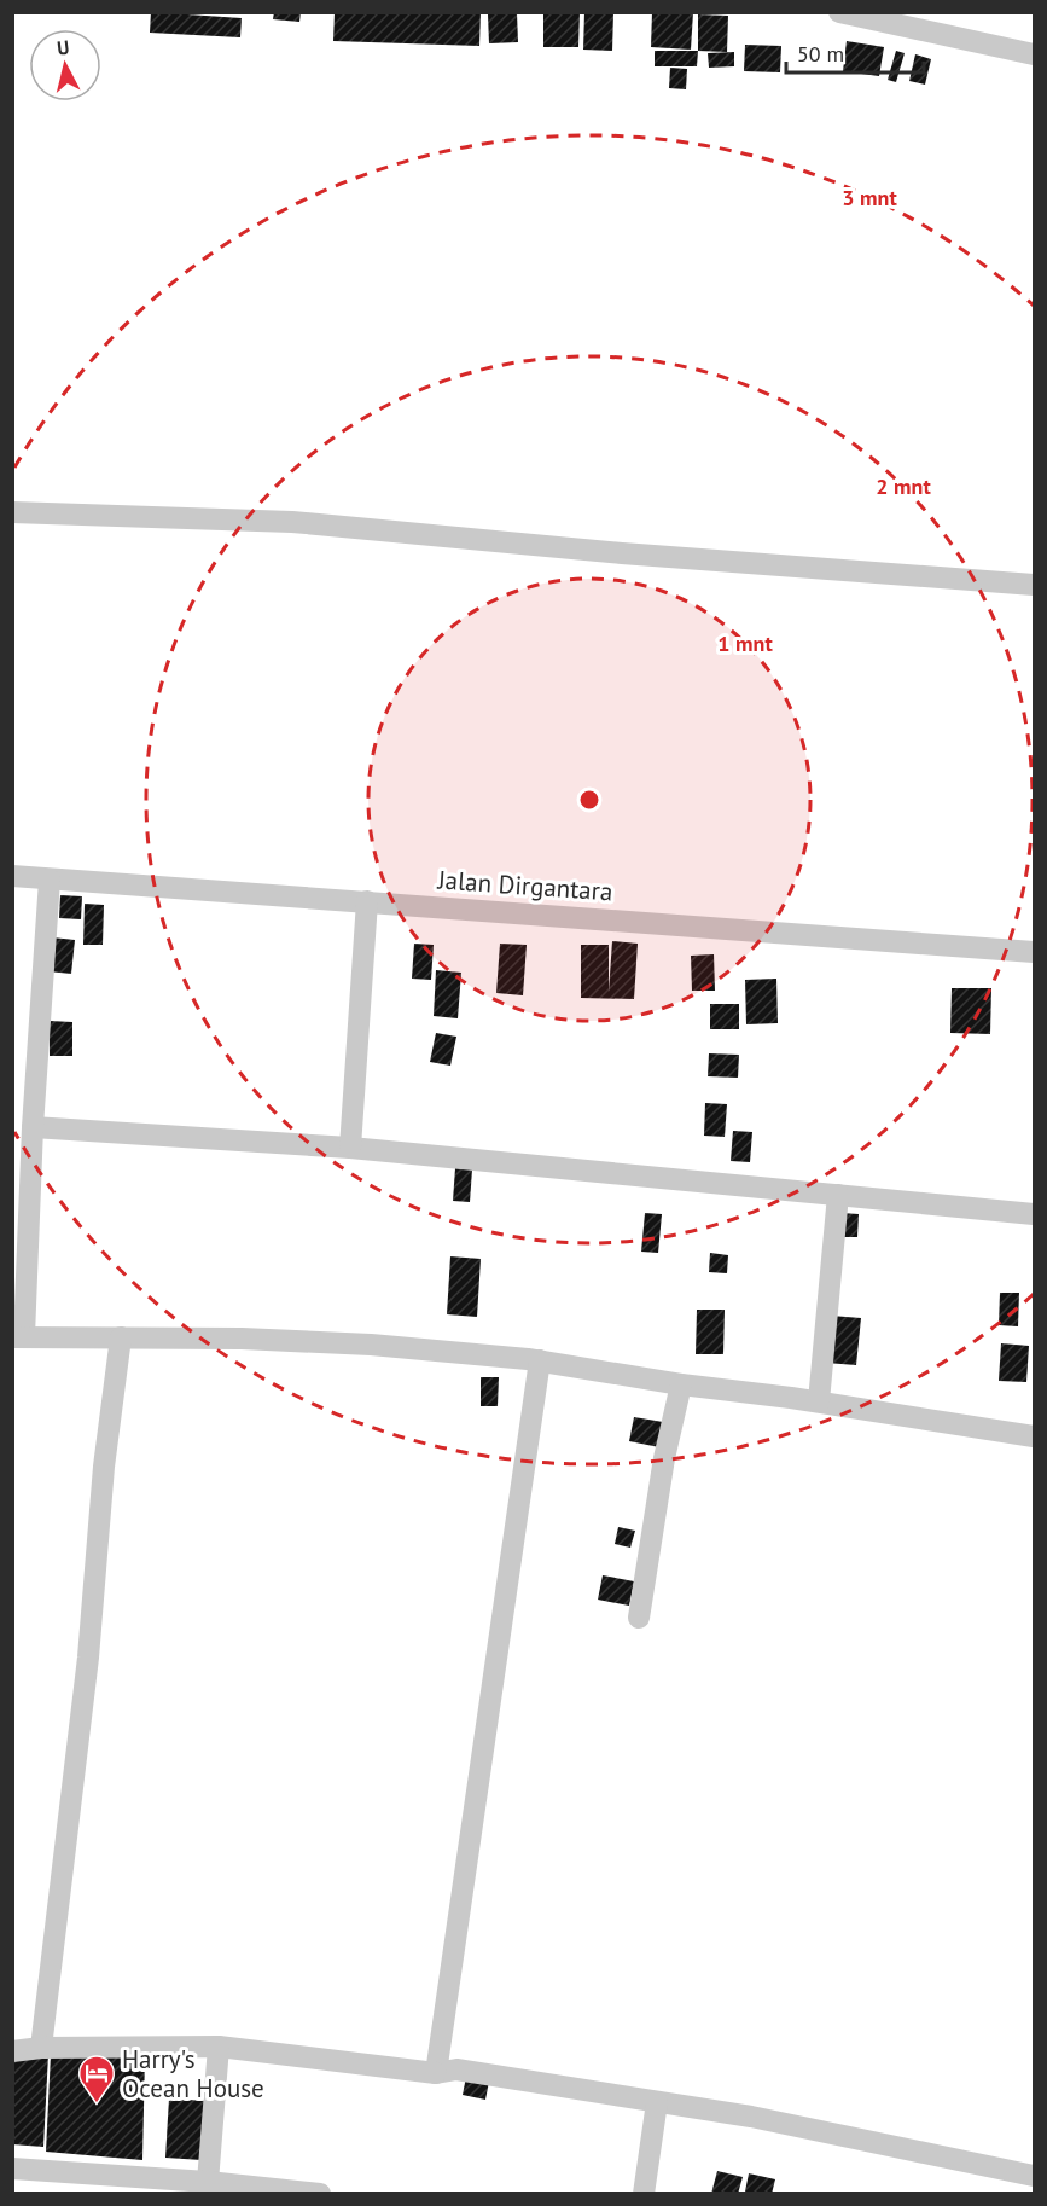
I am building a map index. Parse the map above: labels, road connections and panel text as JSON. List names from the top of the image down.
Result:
{
  "streets": {
    "street": ["Jalan Dirgantara"]
  },
  "places": {
    "hotel": ["Harry's Ocean House"]
  },
  "scale_bar": "50 m",
  "north": "top",
  "rings": ["3 mnt", "2 mnt", "1 mnt"]
}
